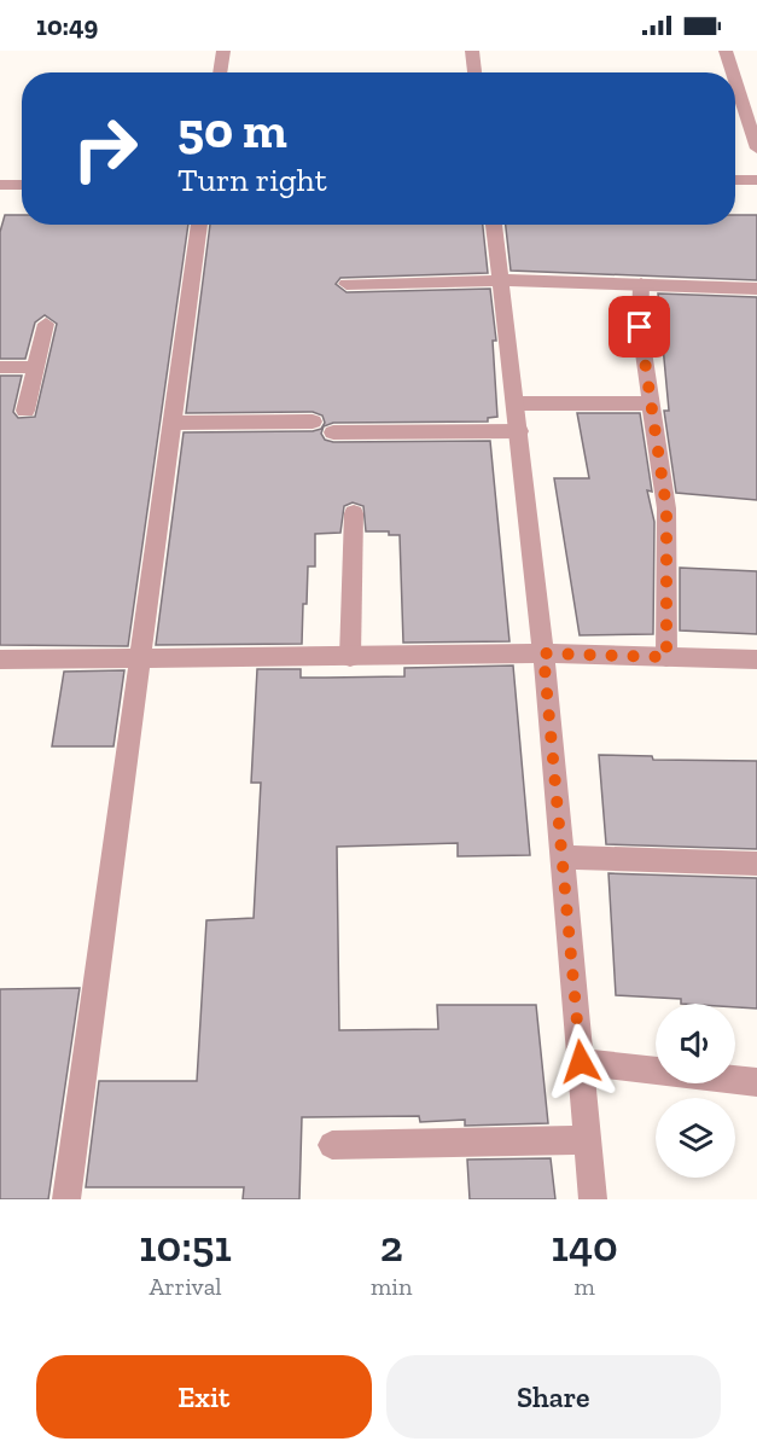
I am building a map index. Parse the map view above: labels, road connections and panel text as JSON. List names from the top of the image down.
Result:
{
  "page": {
    "status": "10:49",
    "turn": ["50 m", "Turn right"],
    "eta": [
      "10:51",
      "Arrival",
      "2",
      "min",
      "140",
      "m"
    ],
    "buttons": ["Exit", "Share"]
  }
}
